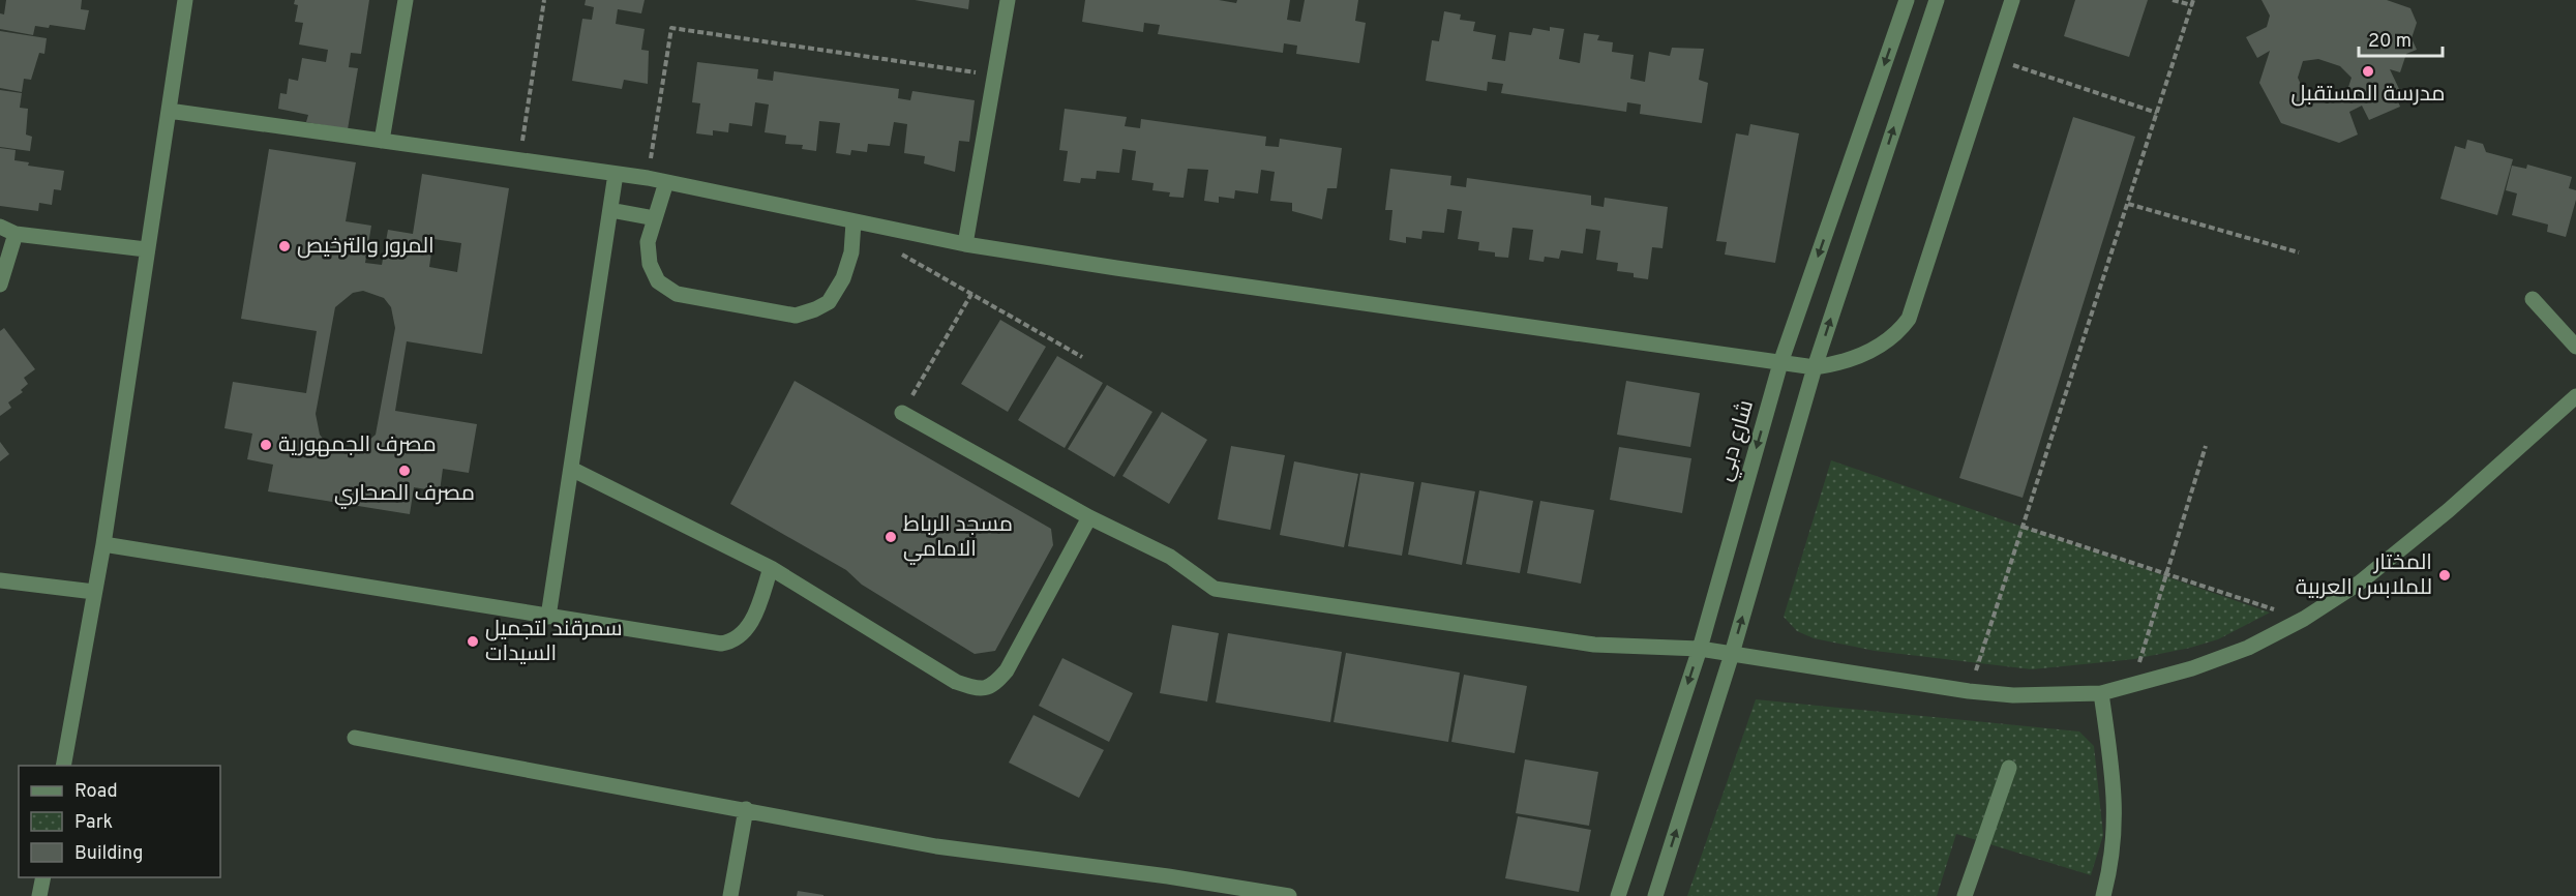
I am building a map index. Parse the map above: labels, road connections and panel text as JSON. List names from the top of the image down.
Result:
{
  "streets": {
    "street": ["شارع دبي"]
  },
  "places": [
    "مدرسة المستقبل",
    "المرور والترخيص",
    "مصرف الجمهورية",
    "مصرف الصحاري",
    "مسجد الرباط الامامي",
    "المختار للملابس العربية",
    "سمرقند لتجميل السيدات"
  ],
  "legend": ["Road", "Park", "Building"],
  "scale_bar": "20 m"
}
